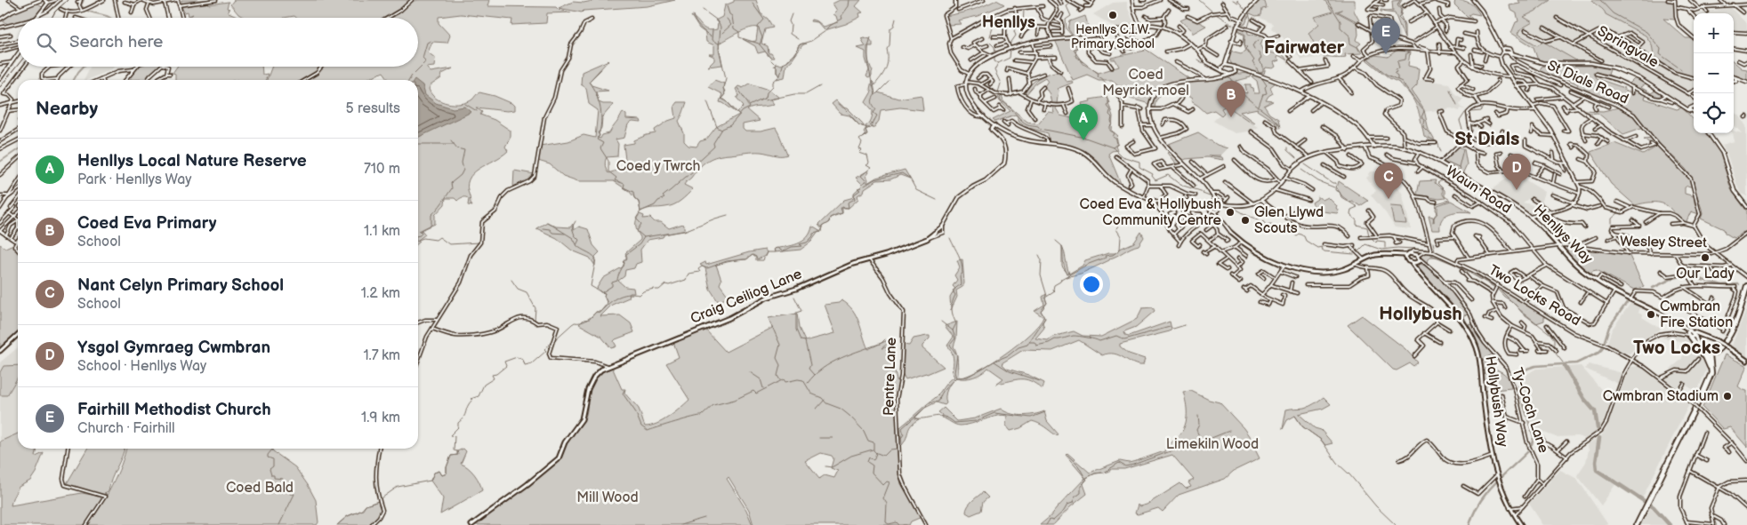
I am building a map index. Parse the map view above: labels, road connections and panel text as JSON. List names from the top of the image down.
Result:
{
  "streets": {
    "street": [
      "Springvale",
      "St Dials Road",
      "Waun Road",
      "Henllys Way",
      "Wesley Street",
      "Two Locks Road",
      "Craig Ceiliog Lane",
      "Pentre Lane",
      "Hollybush Way",
      "Ty-Coch Lane"
    ]
  },
  "crossings": [
    ["Waun Road", "Wesley Street"],
    ["Henllys Way", "Wesley Street"],
    ["Wesley Street", "Two Locks Road"],
    ["Two Locks Road", "Hollybush Way"],
    ["Craig Ceiliog Lane", "Pentre Lane"]
  ],
  "districts": [
    "Henllys",
    "Fairwater",
    "St Dials",
    "Hollybush",
    "Two Locks"
  ],
  "parks": [
    "Coed Meyrick-moel",
    "Coed y Twrch",
    "Limekiln Wood",
    "Coed Bald",
    "Mill Wood"
  ],
  "places": [
    "Henllys C.I.W. Primary School",
    "Coed Eva & Hollybush Community Centre",
    "Glen Llywd Scouts",
    "Our Lady",
    "Cwmbran Fire Station",
    "Cwmbran Stadium"
  ],
  "page": {
    "map_buttons": ["+", "−"],
    "pins": [
      "E",
      "B",
      "A",
      "D",
      "C"
    ],
    "search": "Search here",
    "heading": ["Nearby", "5 results"],
    "list": [
      {
        "mark": "A",
        "name": "Henllys Local Nature Reserve",
        "note": "Park · Henllys Way",
        "value": "710 m"
      },
      {
        "mark": "B",
        "name": "Coed Eva Primary",
        "note": "School",
        "value": "1.1 km"
      },
      {
        "mark": "C",
        "name": "Nant Celyn Primary School",
        "note": "School",
        "value": "1.2 km"
      },
      {
        "mark": "D",
        "name": "Ysgol Gymraeg Cwmbran",
        "note": "School · Henllys Way",
        "value": "1.7 km"
      },
      {
        "mark": "E",
        "name": "Fairhill Methodist Church",
        "note": "Church · Fairhill",
        "value": "1.9 km"
      }
    ]
  }
}
